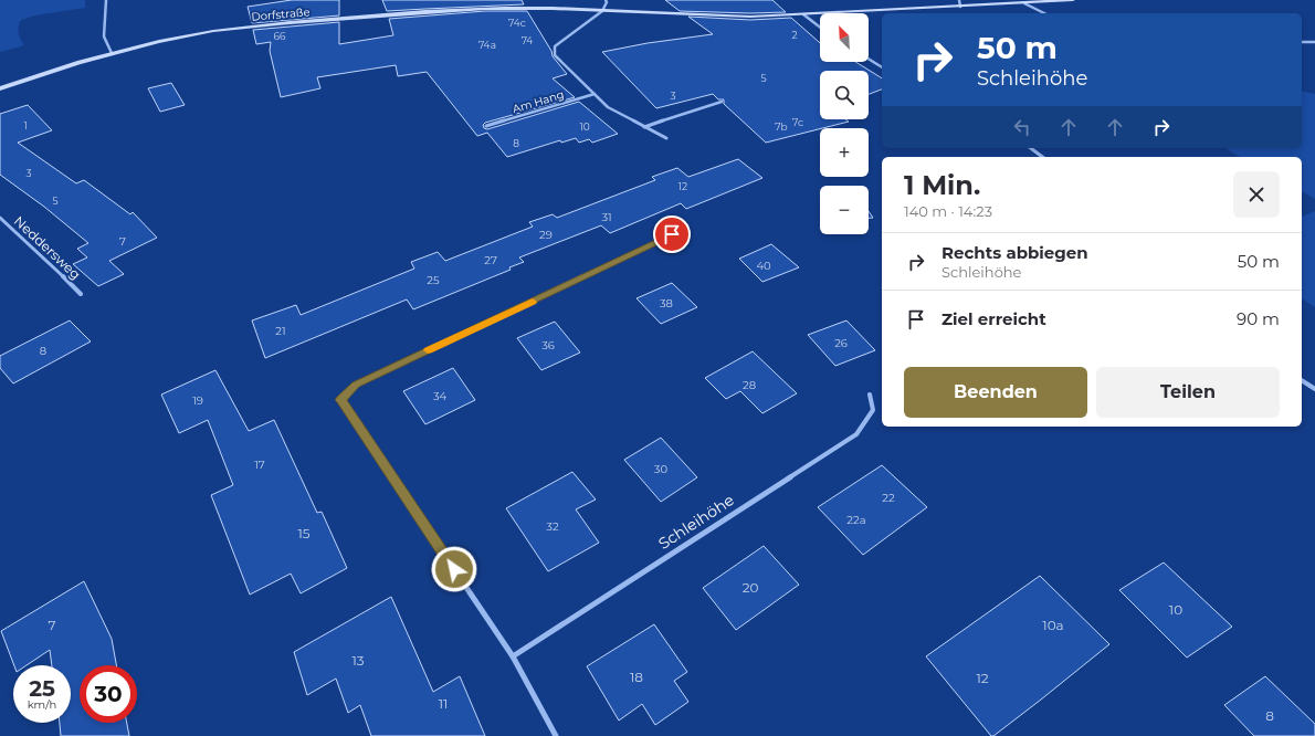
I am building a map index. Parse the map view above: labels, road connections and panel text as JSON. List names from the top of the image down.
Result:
{
  "streets": {
    "street": [
      "Dorfstraße",
      "Am Hang",
      "Neddersweg",
      "Schleihöhe"
    ]
  },
  "crossings": [
    ["Dorfstraße", "Am Hang"]
  ],
  "house_numbers": [
    "74c",
    "2",
    "66",
    "74",
    "74a",
    "5",
    "3",
    "7c",
    "1",
    "10",
    "7b",
    "8",
    "3",
    "12",
    "5",
    "31",
    "29",
    "7",
    "27",
    "40",
    "25",
    "38",
    "21",
    "26",
    "36",
    "8",
    "28",
    "34",
    "19",
    "17",
    "30",
    "22",
    "22a",
    "32",
    "15",
    "20",
    "10",
    "7",
    "10a",
    "13",
    "18",
    "12",
    "11",
    "8"
  ],
  "north": "top left",
  "page": {
    "map_buttons": ["+", "−"],
    "turn": ["50 m", "Schleihöhe"],
    "heading": ["1 Min.", "140 m · 14:23"],
    "list": [
      {
        "name": "Rechts abbiegen",
        "note": "Schleihöhe",
        "value": "50 m"
      },
      {
        "name": "Ziel erreicht",
        "value": "90 m"
      }
    ],
    "buttons": ["Beenden", "Teilen"],
    "speed": "25 km/h",
    "limit": "30"
  }
}
